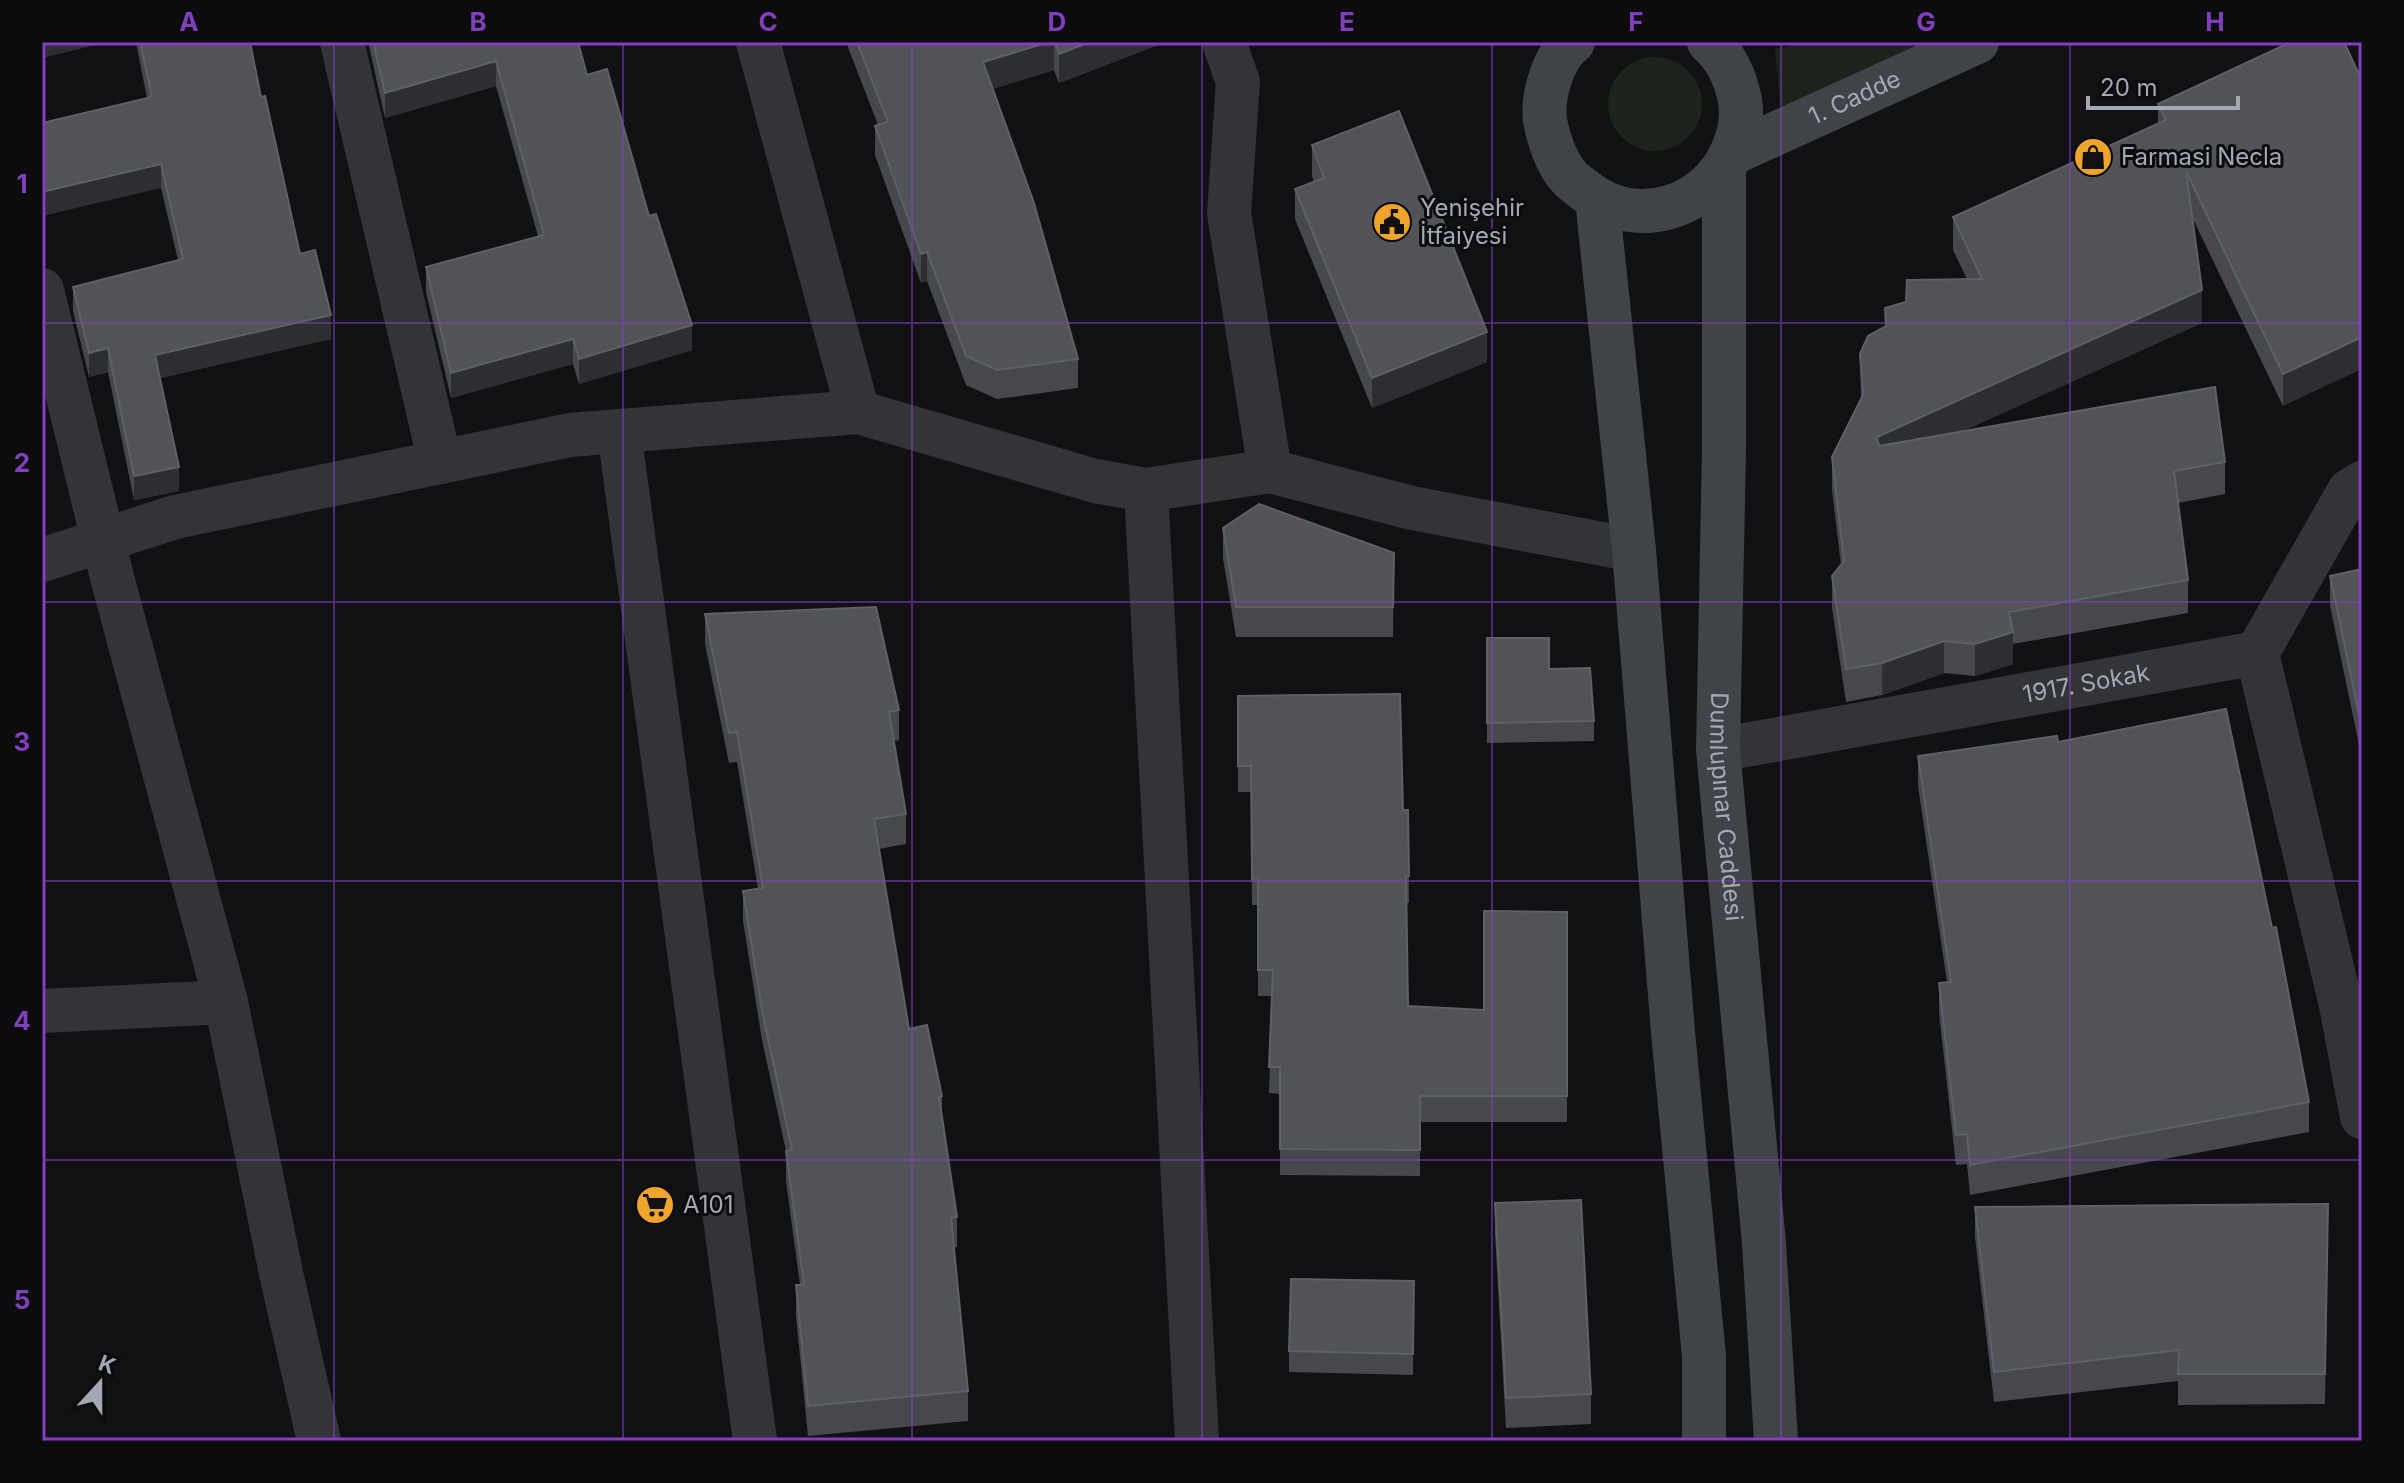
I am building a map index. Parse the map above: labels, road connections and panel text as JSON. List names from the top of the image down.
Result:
{
  "streets": {
    "street": ["1. Cadde", "1917. Sokak", "Dumlupınar Caddesi"]
  },
  "crossings": [
    ["1. Cadde", "Dumlupınar Caddesi"],
    ["1917. Sokak", "Dumlupınar Caddesi"]
  ],
  "places": {
    "shop": ["Farmasi Necla"],
    "public building": ["Yenişehir İtfaiyesi"],
    "supermarket": ["A101"]
  },
  "scale_bar": "20 m",
  "north": "top",
  "grid": {
    "columns": [
      "A",
      "B",
      "C",
      "D",
      "E",
      "F",
      "G",
      "H"
    ],
    "rows": [
      "1",
      "2",
      "3",
      "4",
      "5"
    ]
  }
}
